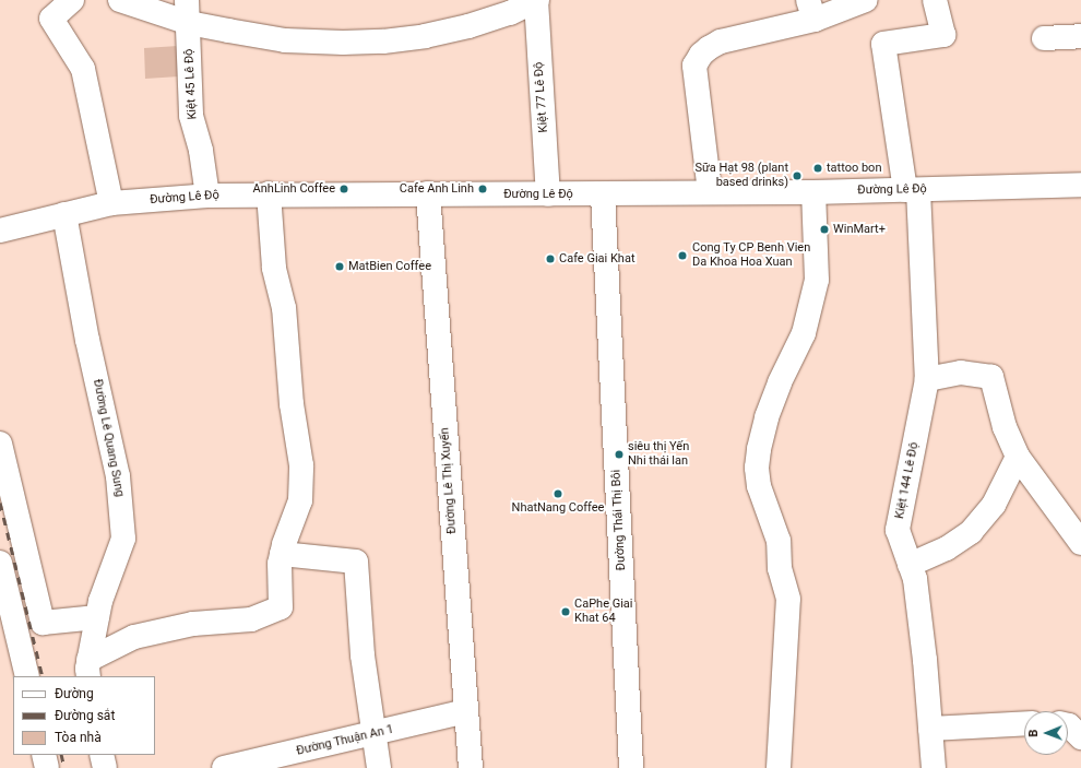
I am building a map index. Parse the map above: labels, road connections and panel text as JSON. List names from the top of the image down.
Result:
{
  "streets": {
    "street": [
      "Kiệt 45 Lê Độ",
      "Kiệt 77 Lê Độ",
      "Đường Lê Độ",
      "Đường Lê Quang Sung",
      "Đường Lê Thị Xuyến",
      "Kiệt 144 Lê Độ",
      "Đường Thái Thị Bôi",
      "Đường Thuận An 1"
    ]
  },
  "crossings": [
    ["Kiệt 45 Lê Độ", "Đường Lê Độ"],
    ["Kiệt 77 Lê Độ", "Đường Lê Độ"],
    ["Đường Lê Độ", "Đường Lê Quang Sung"],
    ["Đường Lê Độ", "Đường Lê Thị Xuyến"],
    ["Đường Lê Độ", "Kiệt 144 Lê Độ"],
    ["Đường Lê Độ", "Đường Thái Thị Bôi"],
    ["Đường Lê Thị Xuyến", "Đường Thuận An 1"]
  ],
  "places": [
    "tattoo bon",
    "Sữa Hạt 98 (plant based drinks)",
    "AnhLinh Coffee",
    "Cafe Anh Linh",
    "WinMart+",
    "Cong Ty CP Benh Vien Da Khoa Hoa Xuan",
    "Cafe Giai Khat",
    "MatBien Coffee",
    "siêu thị Yến Nhi thái lan",
    "NhatNang Coffee",
    "CaPhe Giai Khat 64"
  ],
  "legend": ["Đường", "Đường sắt", "Tòa nhà"],
  "north": "left"
}
